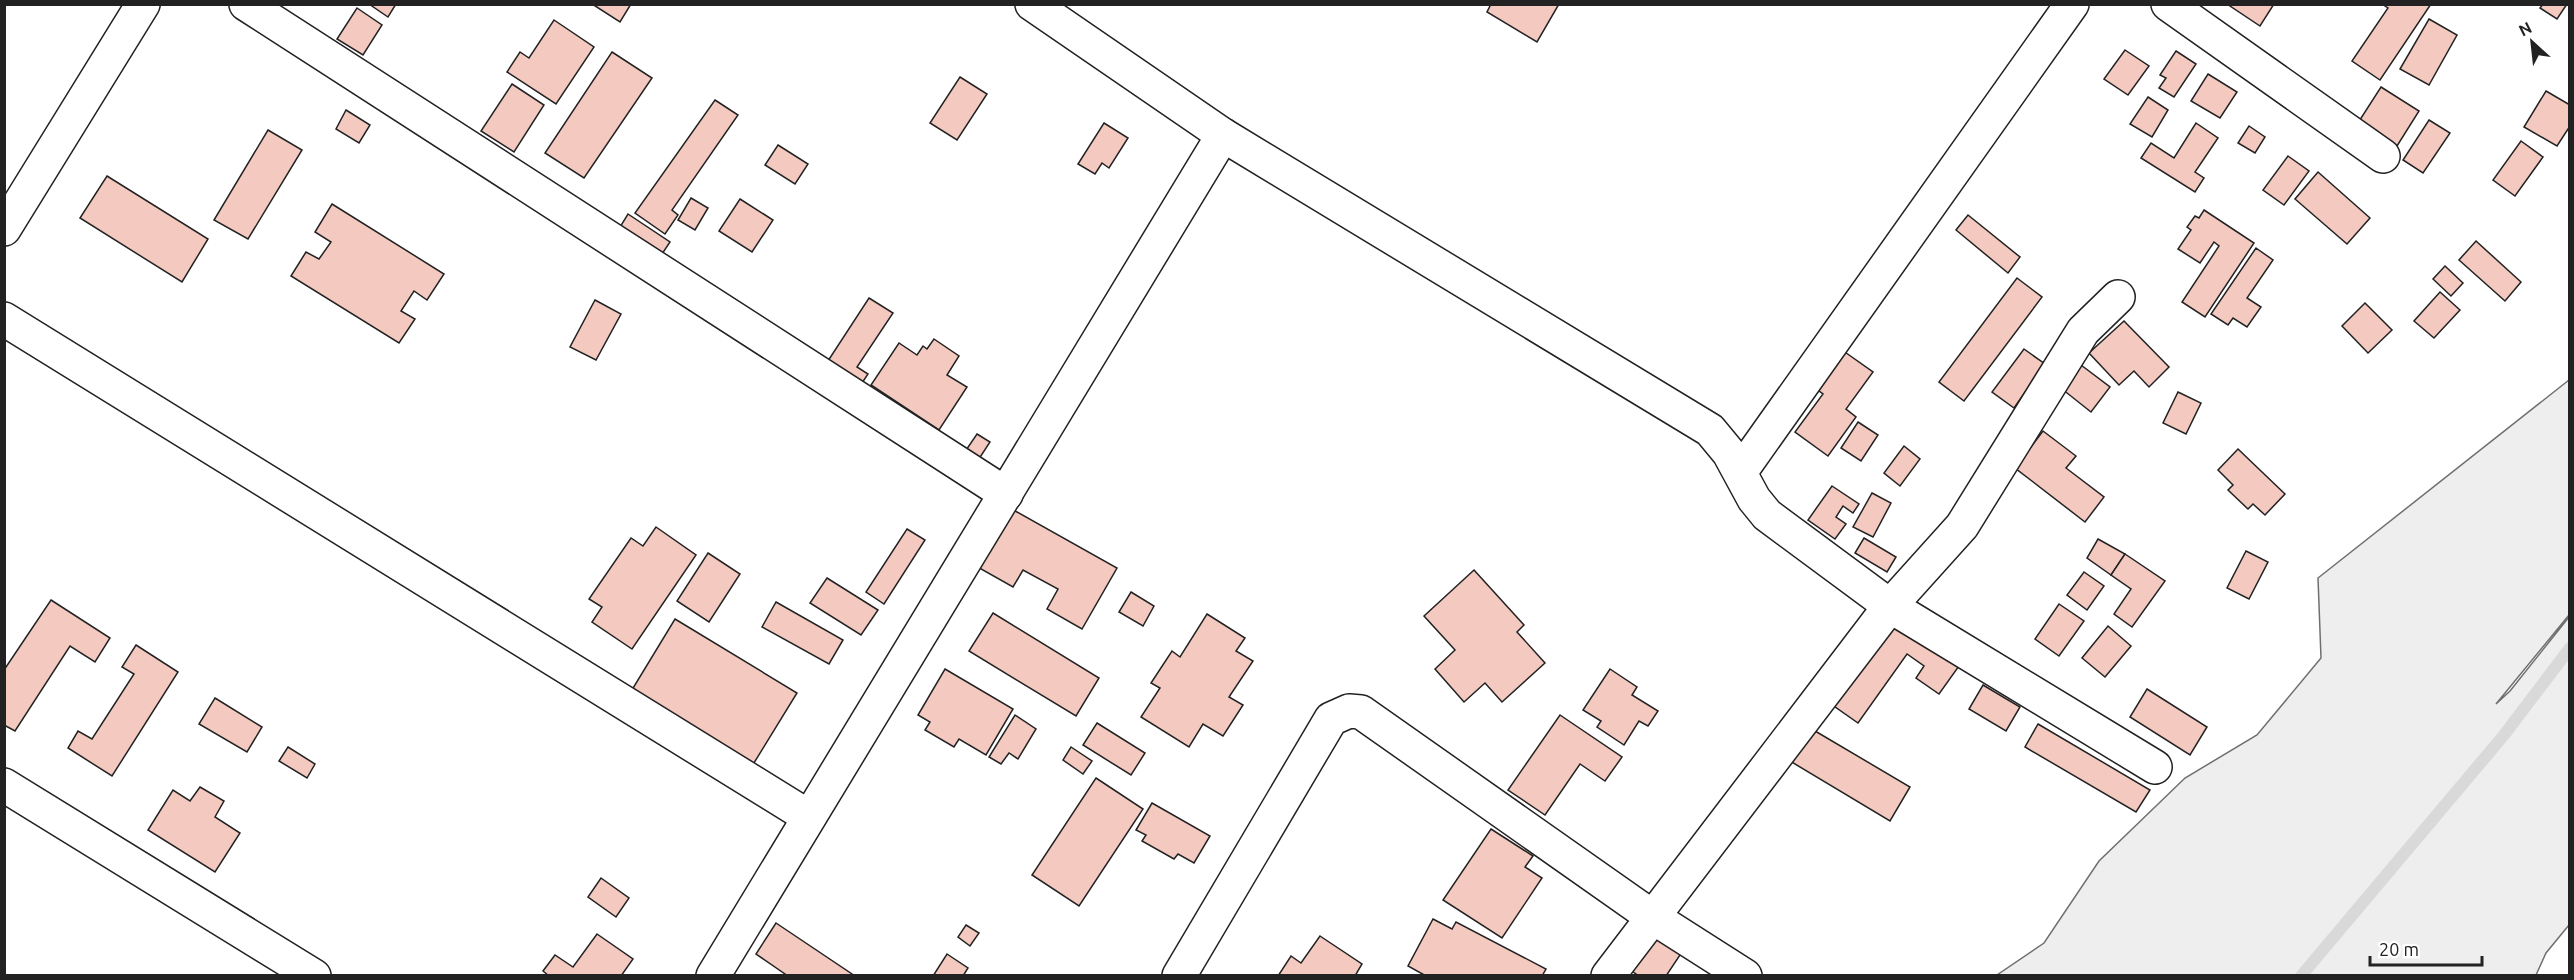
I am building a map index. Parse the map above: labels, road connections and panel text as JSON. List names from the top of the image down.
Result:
{
  "scale_bar": "20 m",
  "north": "top left"
}
